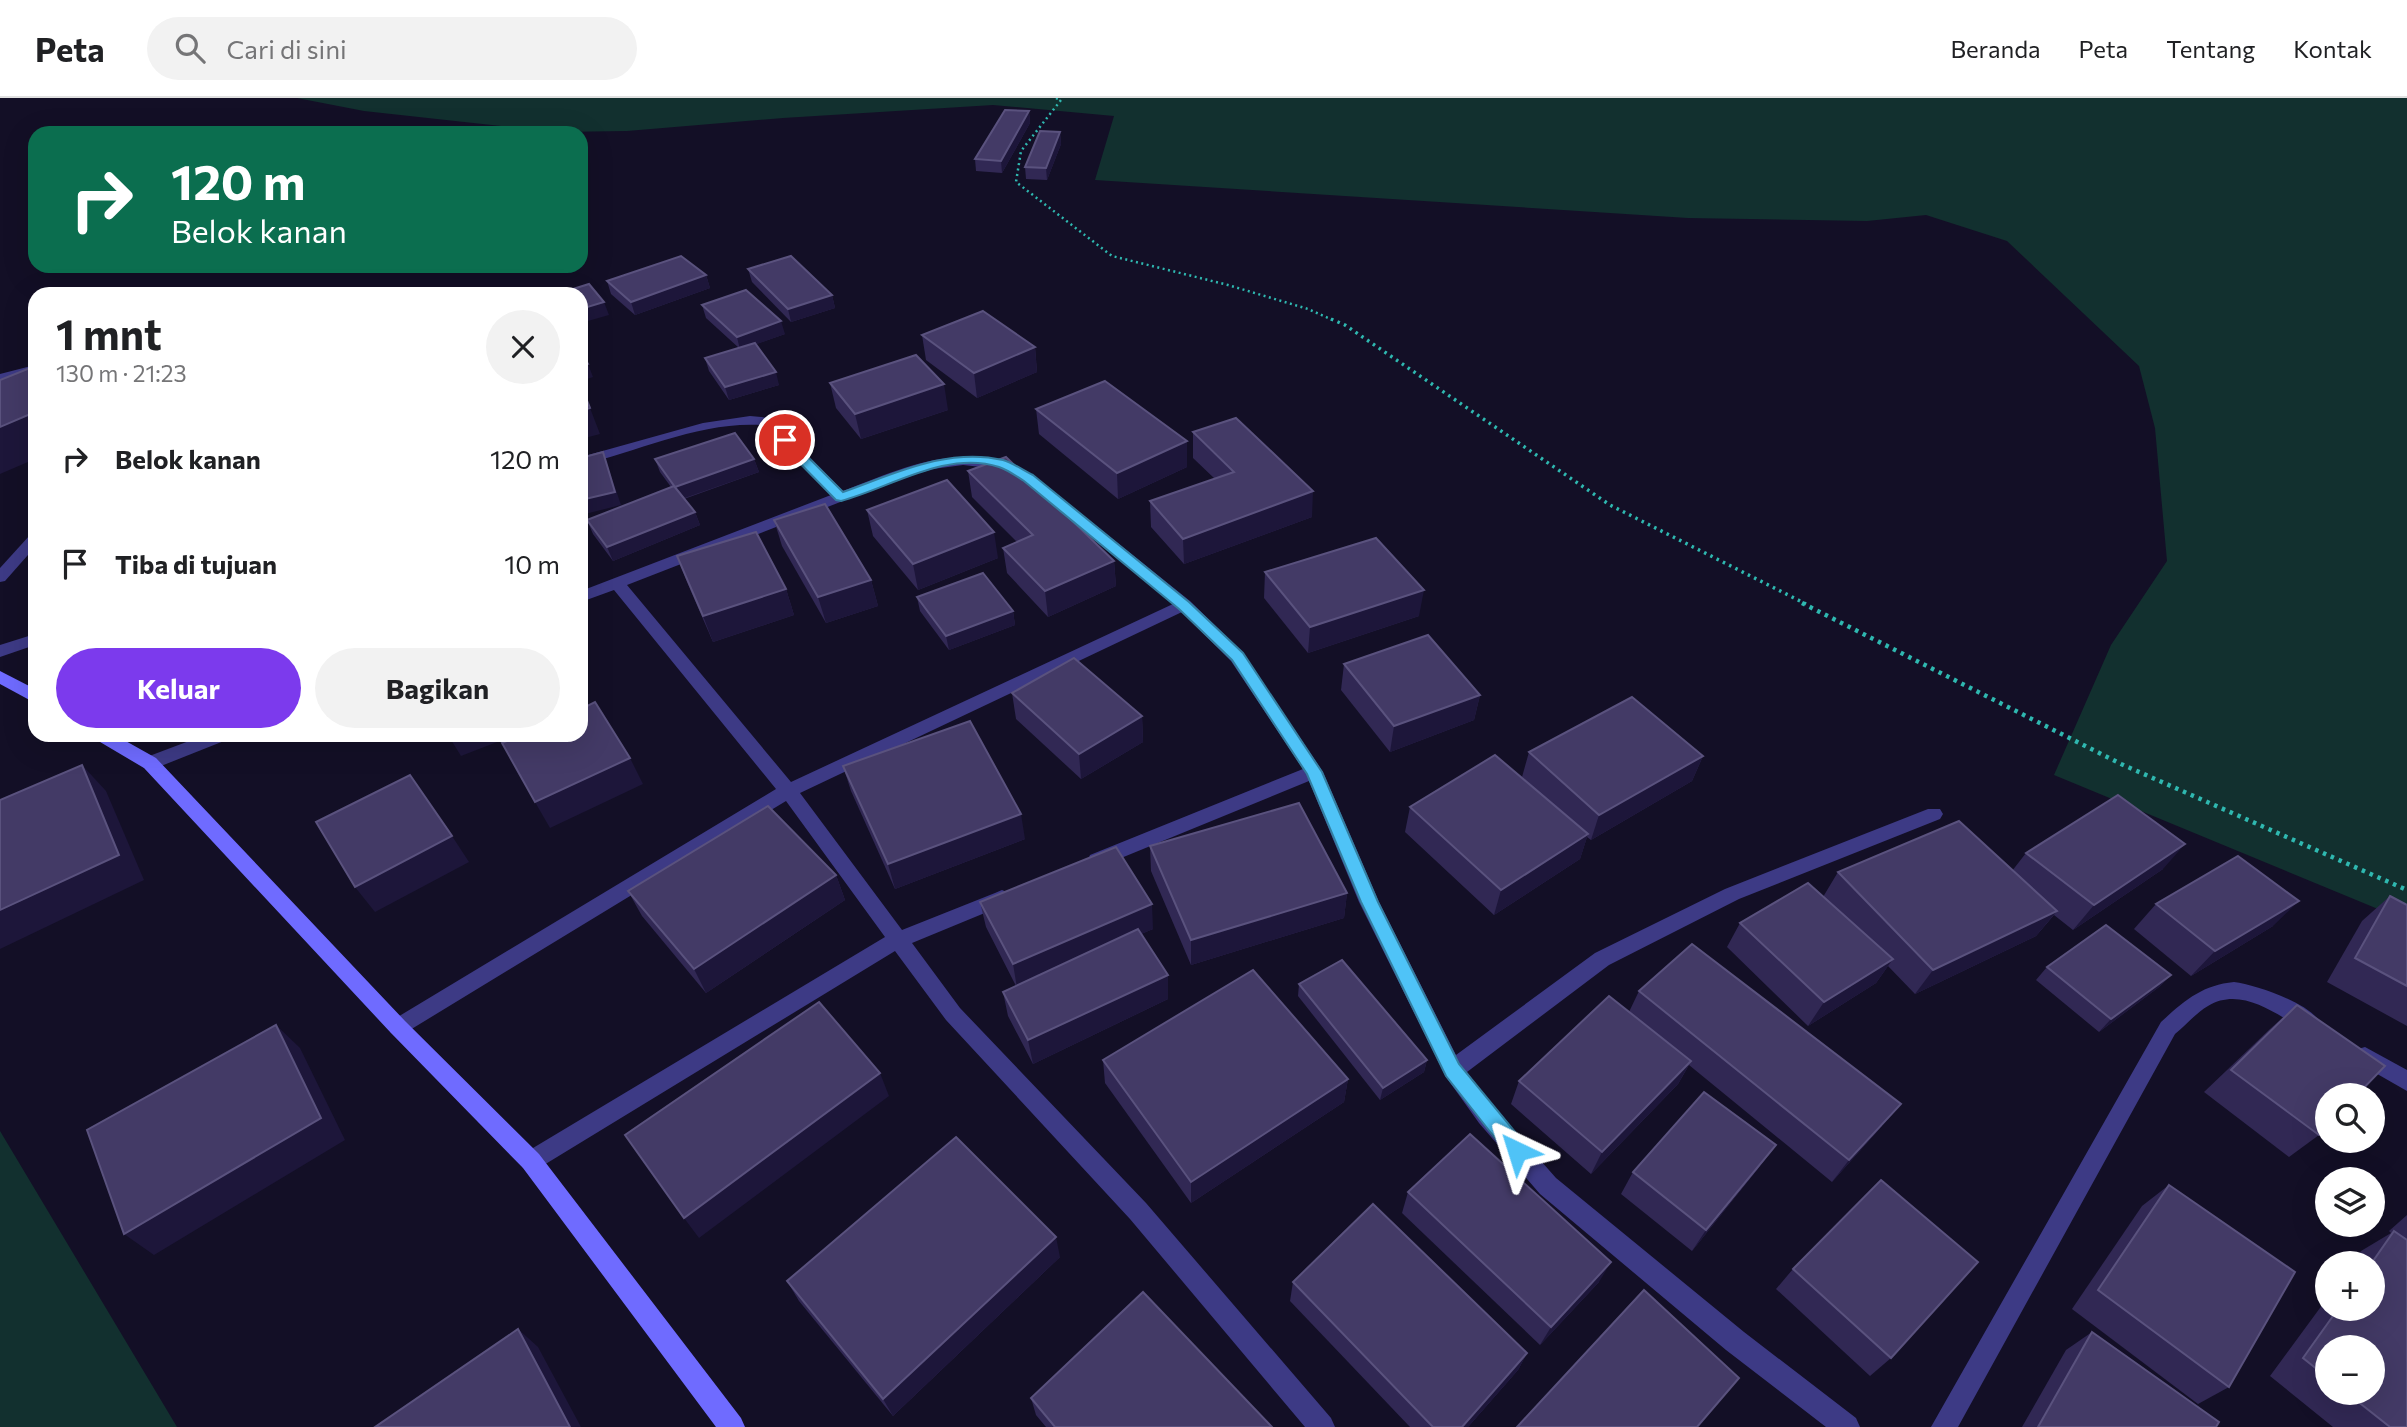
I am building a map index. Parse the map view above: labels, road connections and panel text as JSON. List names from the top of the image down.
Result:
{
  "page": {
    "header": "Peta",
    "search": "Cari di sini",
    "nav": [
      "Beranda",
      "Peta",
      "Tentang",
      "Kontak"
    ],
    "turn": ["120 m", "Belok kanan"],
    "heading": ["1 mnt", "130 m · 21:23"],
    "list": [
      {
        "name": "Belok kanan",
        "value": "120 m"
      },
      {
        "name": "Tiba di tujuan",
        "value": "10 m"
      }
    ],
    "buttons": ["Keluar", "Bagikan"],
    "map_buttons": ["+", "−"]
  }
}
